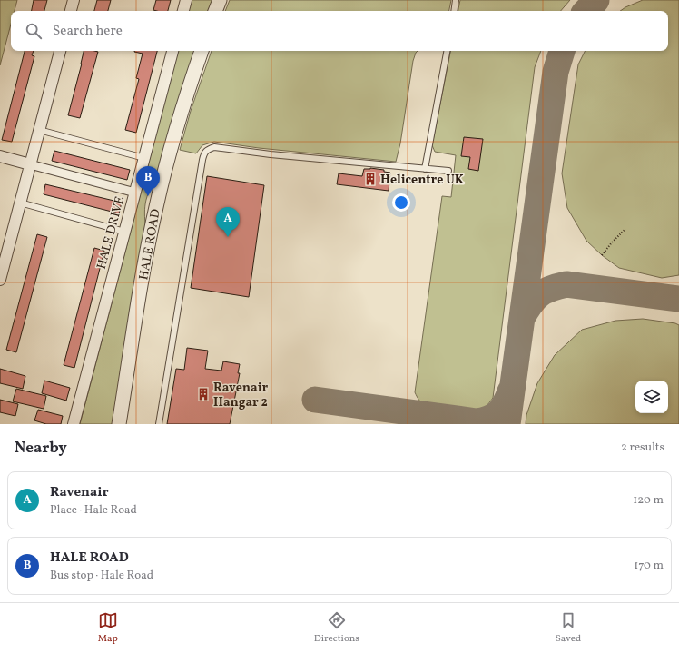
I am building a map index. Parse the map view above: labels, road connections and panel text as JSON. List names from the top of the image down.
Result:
{
  "streets": {
    "street": ["HALE DRIVE", "HALE ROAD"]
  },
  "places": {
    "building": ["Helicentre UK", "Ravenair Hangar 2"]
  },
  "page": {
    "search": "Search here",
    "pins": ["B", "A"],
    "heading": ["Nearby", "2 results"],
    "list": [
      {
        "mark": "A",
        "name": "Ravenair",
        "note": "Place · Hale Road",
        "value": "120 m"
      },
      {
        "mark": "B",
        "name": "HALE ROAD",
        "note": "Bus stop · Hale Road",
        "value": "170 m"
      }
    ],
    "nav": ["Map", "Directions", "Saved"]
  }
}
